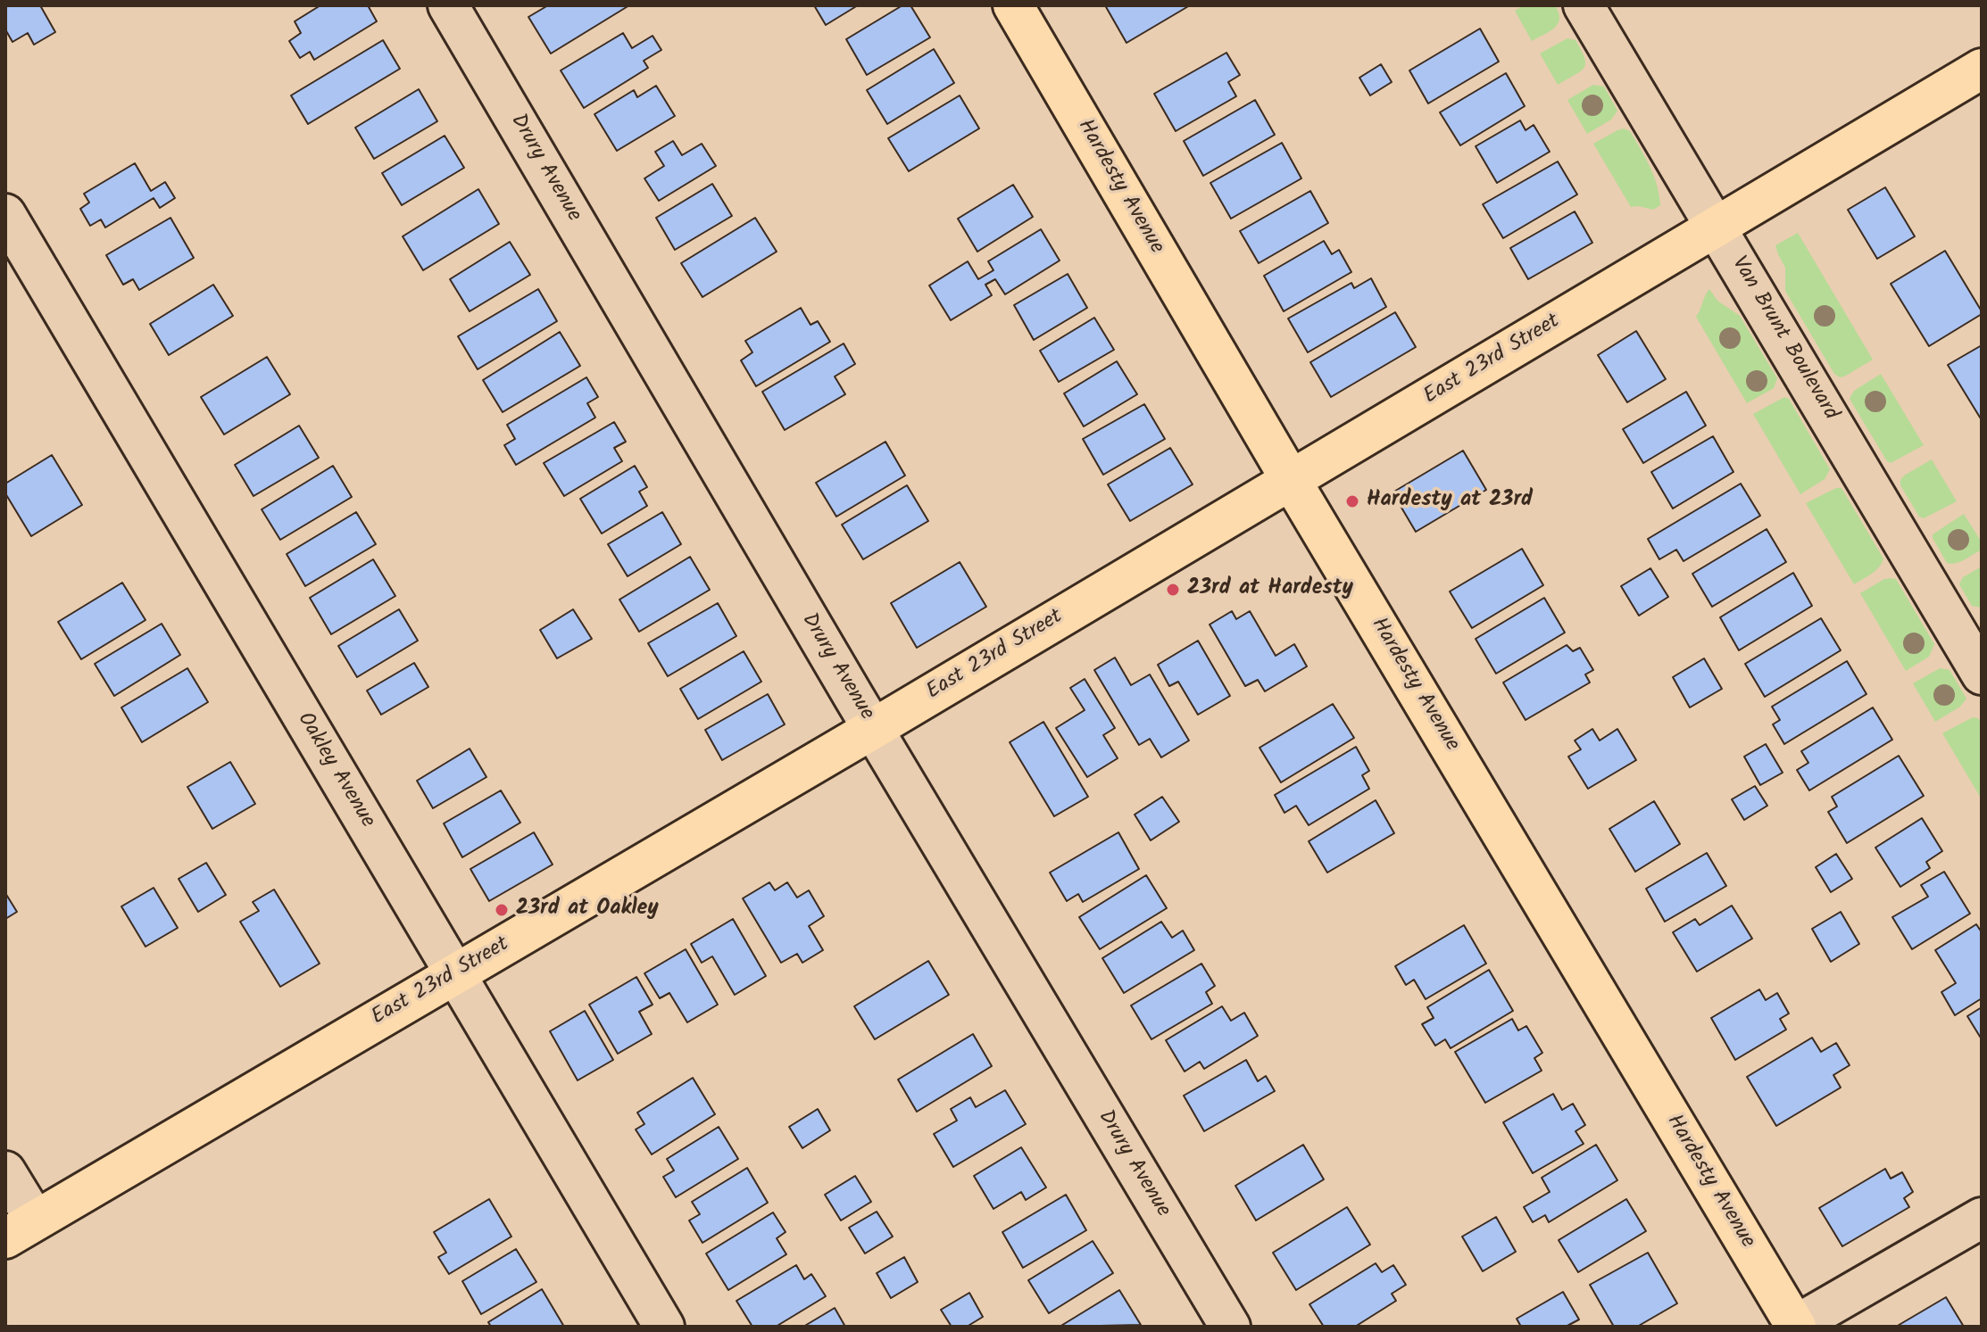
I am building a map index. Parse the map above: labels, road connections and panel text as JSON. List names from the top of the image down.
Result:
{
  "streets": {
    "main road": ["Hardesty Avenue", "East 23rd Street"],
    "street": ["Drury Avenue", "Van Brunt Boulevard", "Oakley Avenue"]
  },
  "crossings": [
    ["Drury Avenue", "East 23rd Street"],
    ["Hardesty Avenue", "East 23rd Street"],
    ["Van Brunt Boulevard", "East 23rd Street"],
    ["East 23rd Street", "Oakley Avenue"]
  ],
  "places": ["Hardesty at 23rd", "23rd at Hardesty", "23rd at Oakley"]
}
